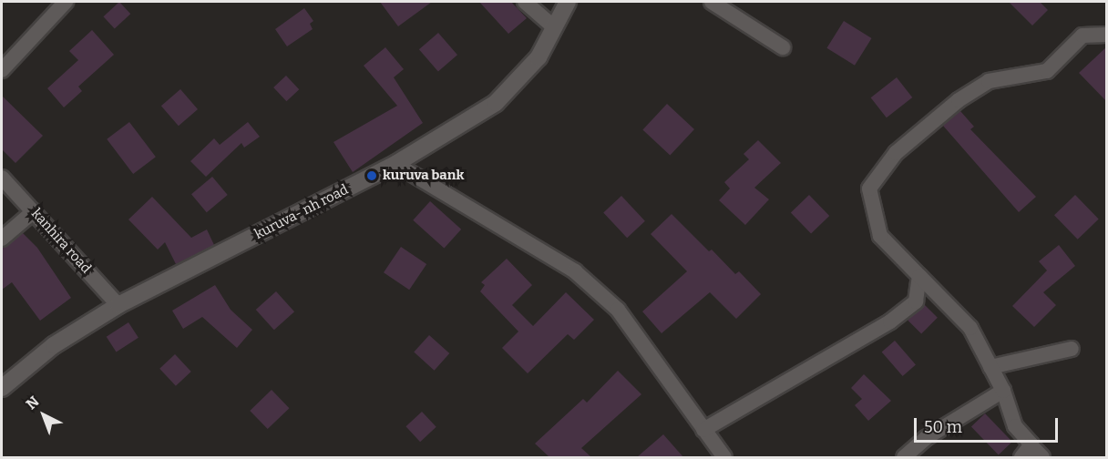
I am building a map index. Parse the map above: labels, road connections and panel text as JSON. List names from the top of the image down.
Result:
{
  "streets": {
    "main road": ["kuruva- nh road"],
    "street": ["kanhira road"]
  },
  "crossings": [
    ["kuruva- nh road", "kanhira road"]
  ],
  "places": ["kuruva bank"],
  "scale_bar": "50 m",
  "north": "top left"
}
